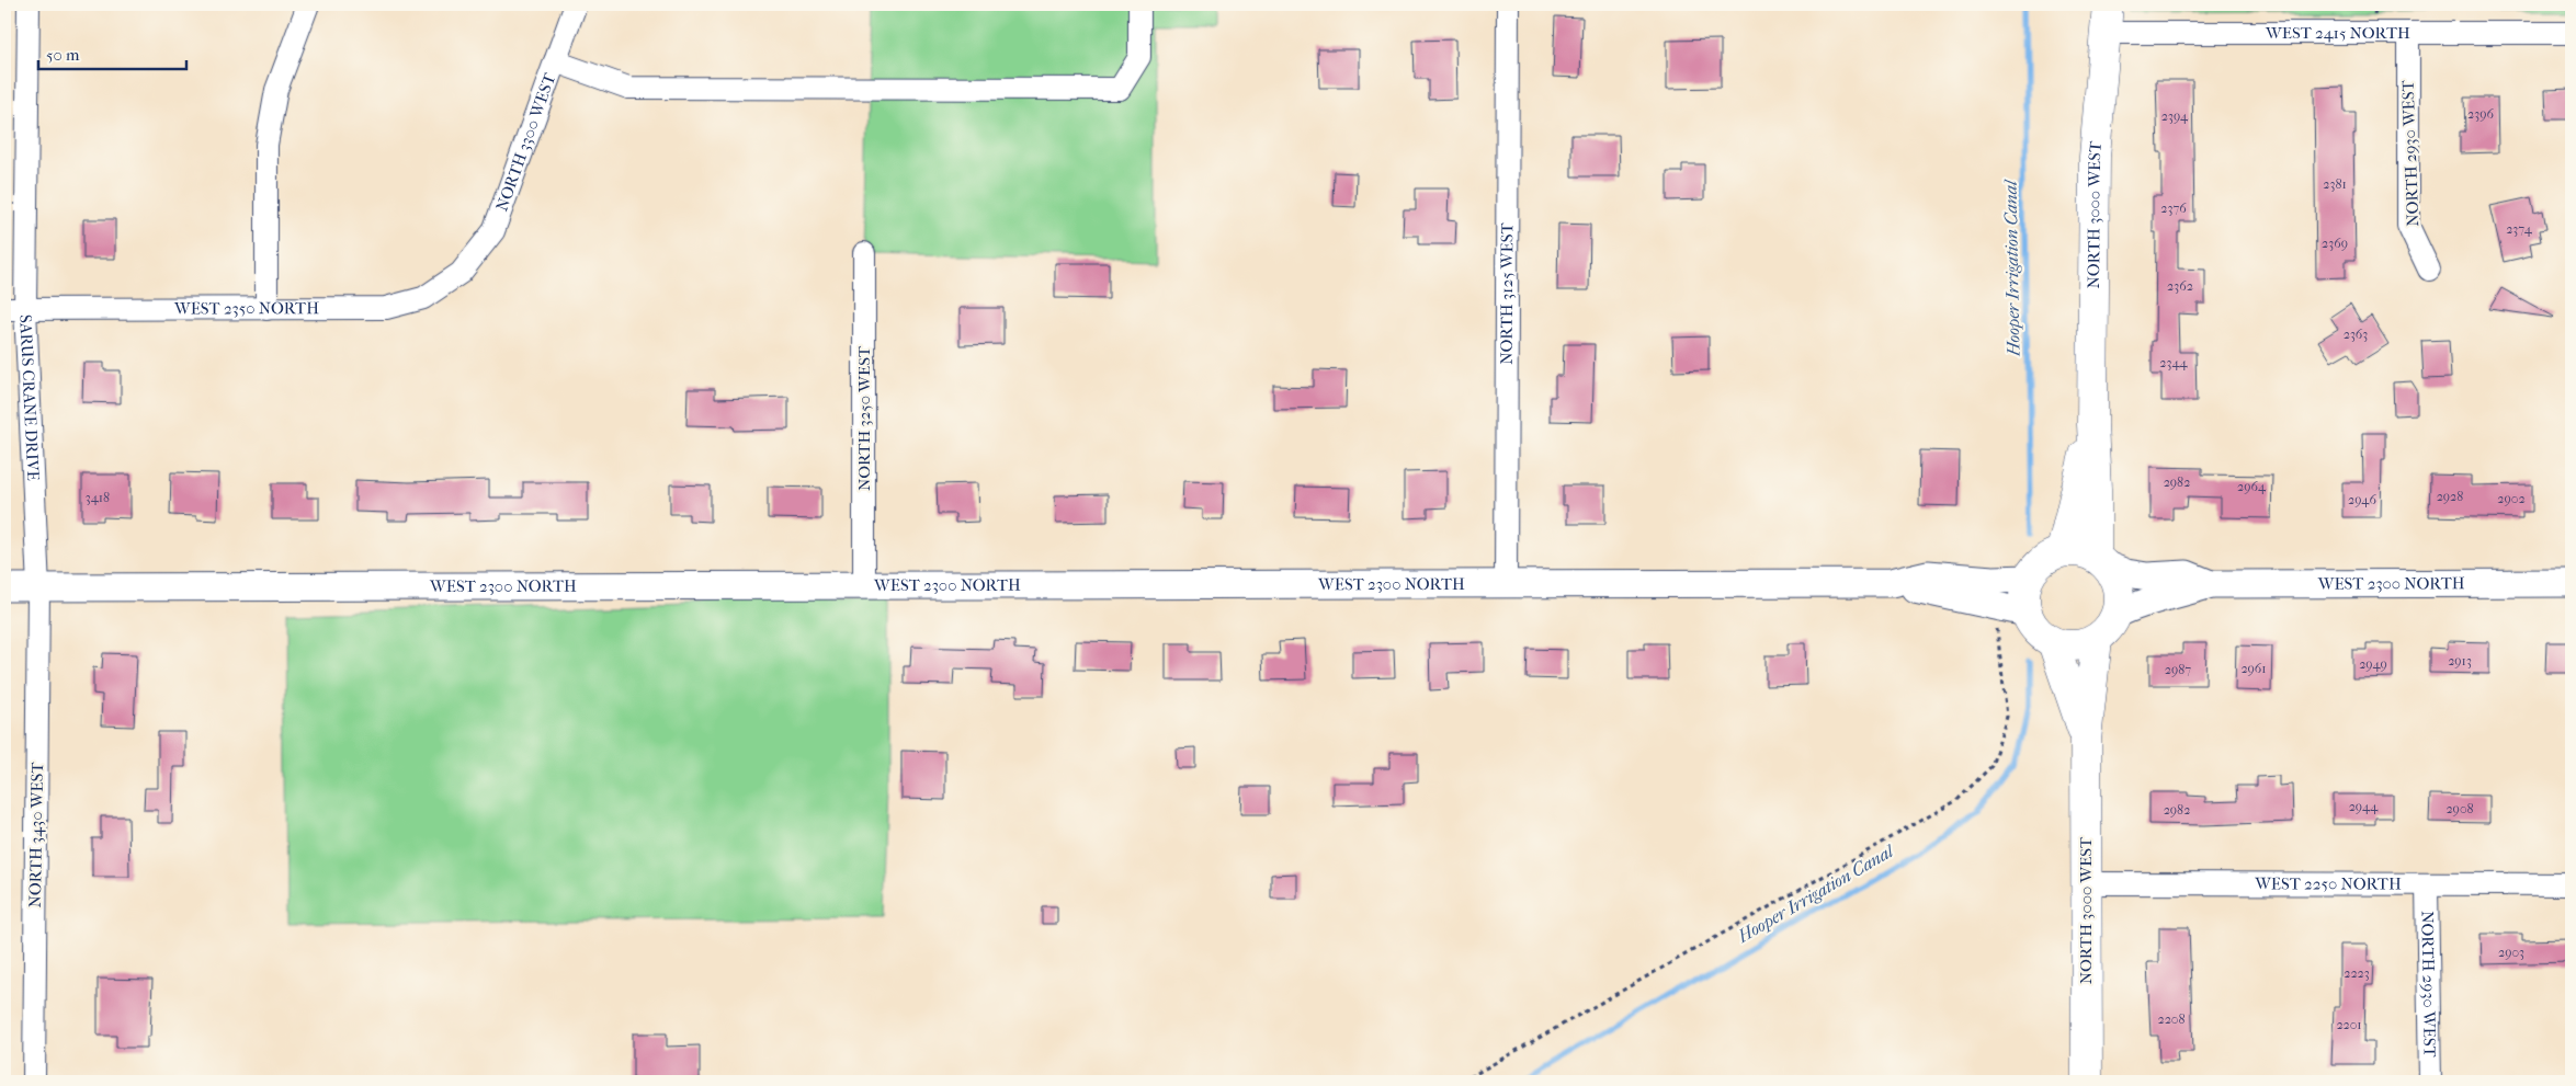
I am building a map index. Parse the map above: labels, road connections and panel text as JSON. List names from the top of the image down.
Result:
{
  "streets": {
    "main road": ["NORTH 3000 WEST"],
    "street": [
      "WEST 2415 NORTH",
      "NORTH 3300 WEST",
      "NORTH 2930 WEST",
      "NORTH 3125 WEST",
      "WEST 2350 NORTH",
      "SARUS CRANE DRIVE",
      "NORTH 3250 WEST",
      "WEST 2300 NORTH",
      "NORTH 3430 WEST",
      "WEST 2250 NORTH"
    ]
  },
  "crossings": [
    ["WEST 2415 NORTH", "NORTH 2930 WEST"],
    ["WEST 2415 NORTH", "NORTH 3000 WEST"],
    ["NORTH 3300 WEST", "WEST 2350 NORTH"],
    ["NORTH 2930 WEST", "WEST 2250 NORTH"],
    ["NORTH 3000 WEST", "WEST 2300 NORTH"],
    ["NORTH 3000 WEST", "WEST 2250 NORTH"],
    ["NORTH 3125 WEST", "WEST 2300 NORTH"],
    ["WEST 2350 NORTH", "SARUS CRANE DRIVE"],
    ["SARUS CRANE DRIVE", "WEST 2300 NORTH"],
    ["SARUS CRANE DRIVE", "NORTH 3430 WEST"],
    ["NORTH 3250 WEST", "WEST 2300 NORTH"],
    ["WEST 2300 NORTH", "NORTH 3430 WEST"]
  ],
  "water": ["Hooper Irrigation Canal"],
  "house_numbers": [
    "2396",
    "2394",
    "2381",
    "2376",
    "2374",
    "2369",
    "2362",
    "2363",
    "2344",
    "2982",
    "2964",
    "2928",
    "3418",
    "2902",
    "2946",
    "2913",
    "2949",
    "2961",
    "2987",
    "2944",
    "2908",
    "2982",
    "2903",
    "2223",
    "2208",
    "2201"
  ],
  "scale_bar": "50 m"
}
